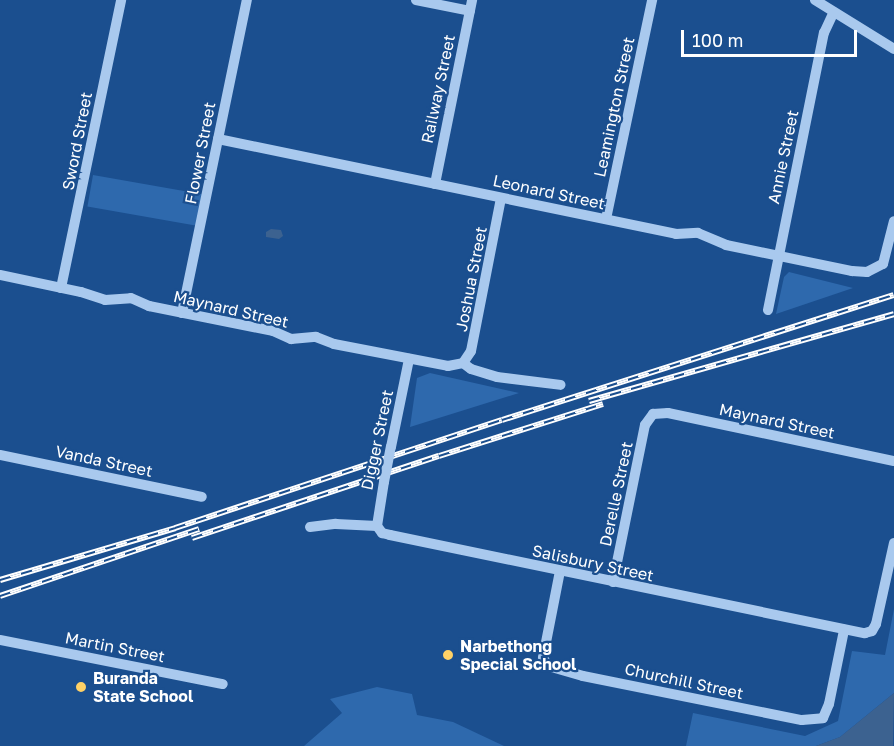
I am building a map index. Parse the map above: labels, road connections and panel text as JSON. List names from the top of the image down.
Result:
{
  "streets": {
    "street": [
      "Railway Street",
      "Leamington Street",
      "Sword Street",
      "Flower Street",
      "Annie Street",
      "Leonard Street",
      "Joshua Street",
      "Maynard Street",
      "Digger Street",
      "Vanda Street",
      "Derelle Street",
      "Salisbury Street",
      "Martin Street",
      "Churchill Street"
    ]
  },
  "crossings": [
    ["Railway Street", "Leonard Street"],
    ["Leamington Street", "Leonard Street"],
    ["Sword Street", "Maynard Street"],
    ["Flower Street", "Leonard Street"],
    ["Flower Street", "Maynard Street"],
    ["Annie Street", "Leonard Street"],
    ["Leonard Street", "Joshua Street"],
    ["Joshua Street", "Maynard Street"],
    ["Maynard Street", "Digger Street"],
    ["Maynard Street", "Derelle Street"],
    ["Digger Street", "Salisbury Street"],
    ["Derelle Street", "Salisbury Street"],
    ["Salisbury Street", "Churchill Street"]
  ],
  "places": ["Narbethong Special School", "Buranda State School"],
  "scale_bar": "100 m"
}
